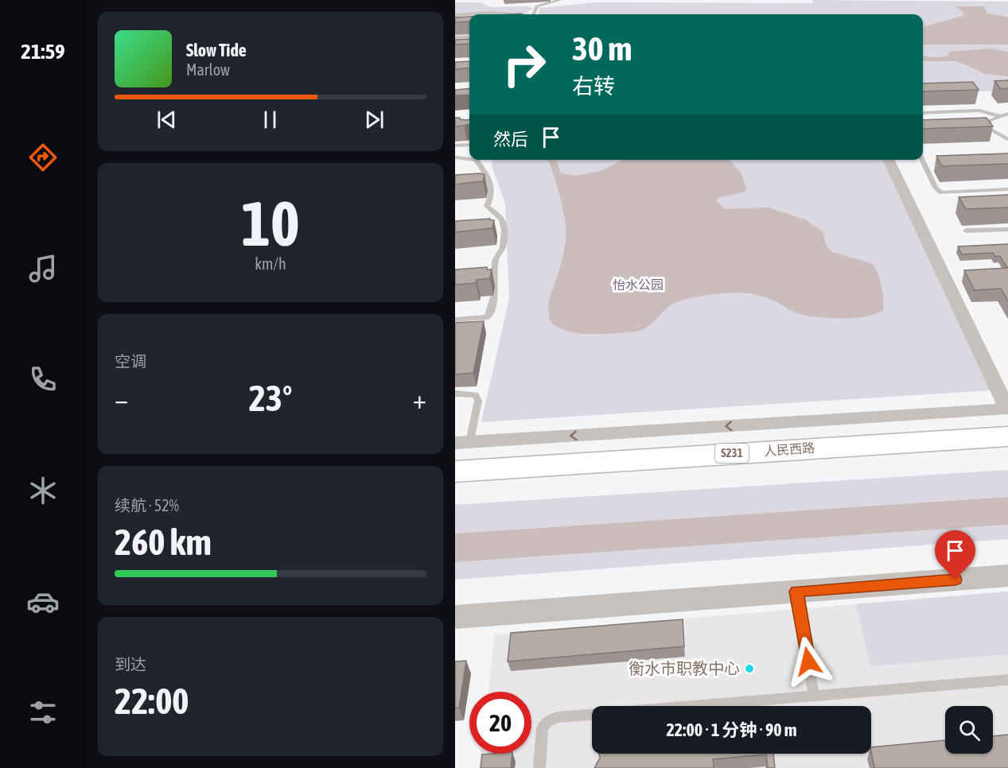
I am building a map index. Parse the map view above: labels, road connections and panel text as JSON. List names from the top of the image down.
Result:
{
  "streets": {
    "main road": ["人民西路", "S231"]
  },
  "parks": ["怡水公园"],
  "places": ["衡水市职教中心"],
  "page": {
    "tabs": "21:59",
    "turn": ["30 m", "右转"],
    "song": ["Slow Tide", "Marlow"],
    "then": "然后",
    "tile": [
      ["10", "km/h"],
      "空调",
      ["续航 · 52%", "260 km"],
      ["到达", "22:00"]
    ],
    "heat": ["−", "23°", "+"],
    "limit": "20",
    "trip": "22:00 · 1 分钟 · 90 m"
  }
}
